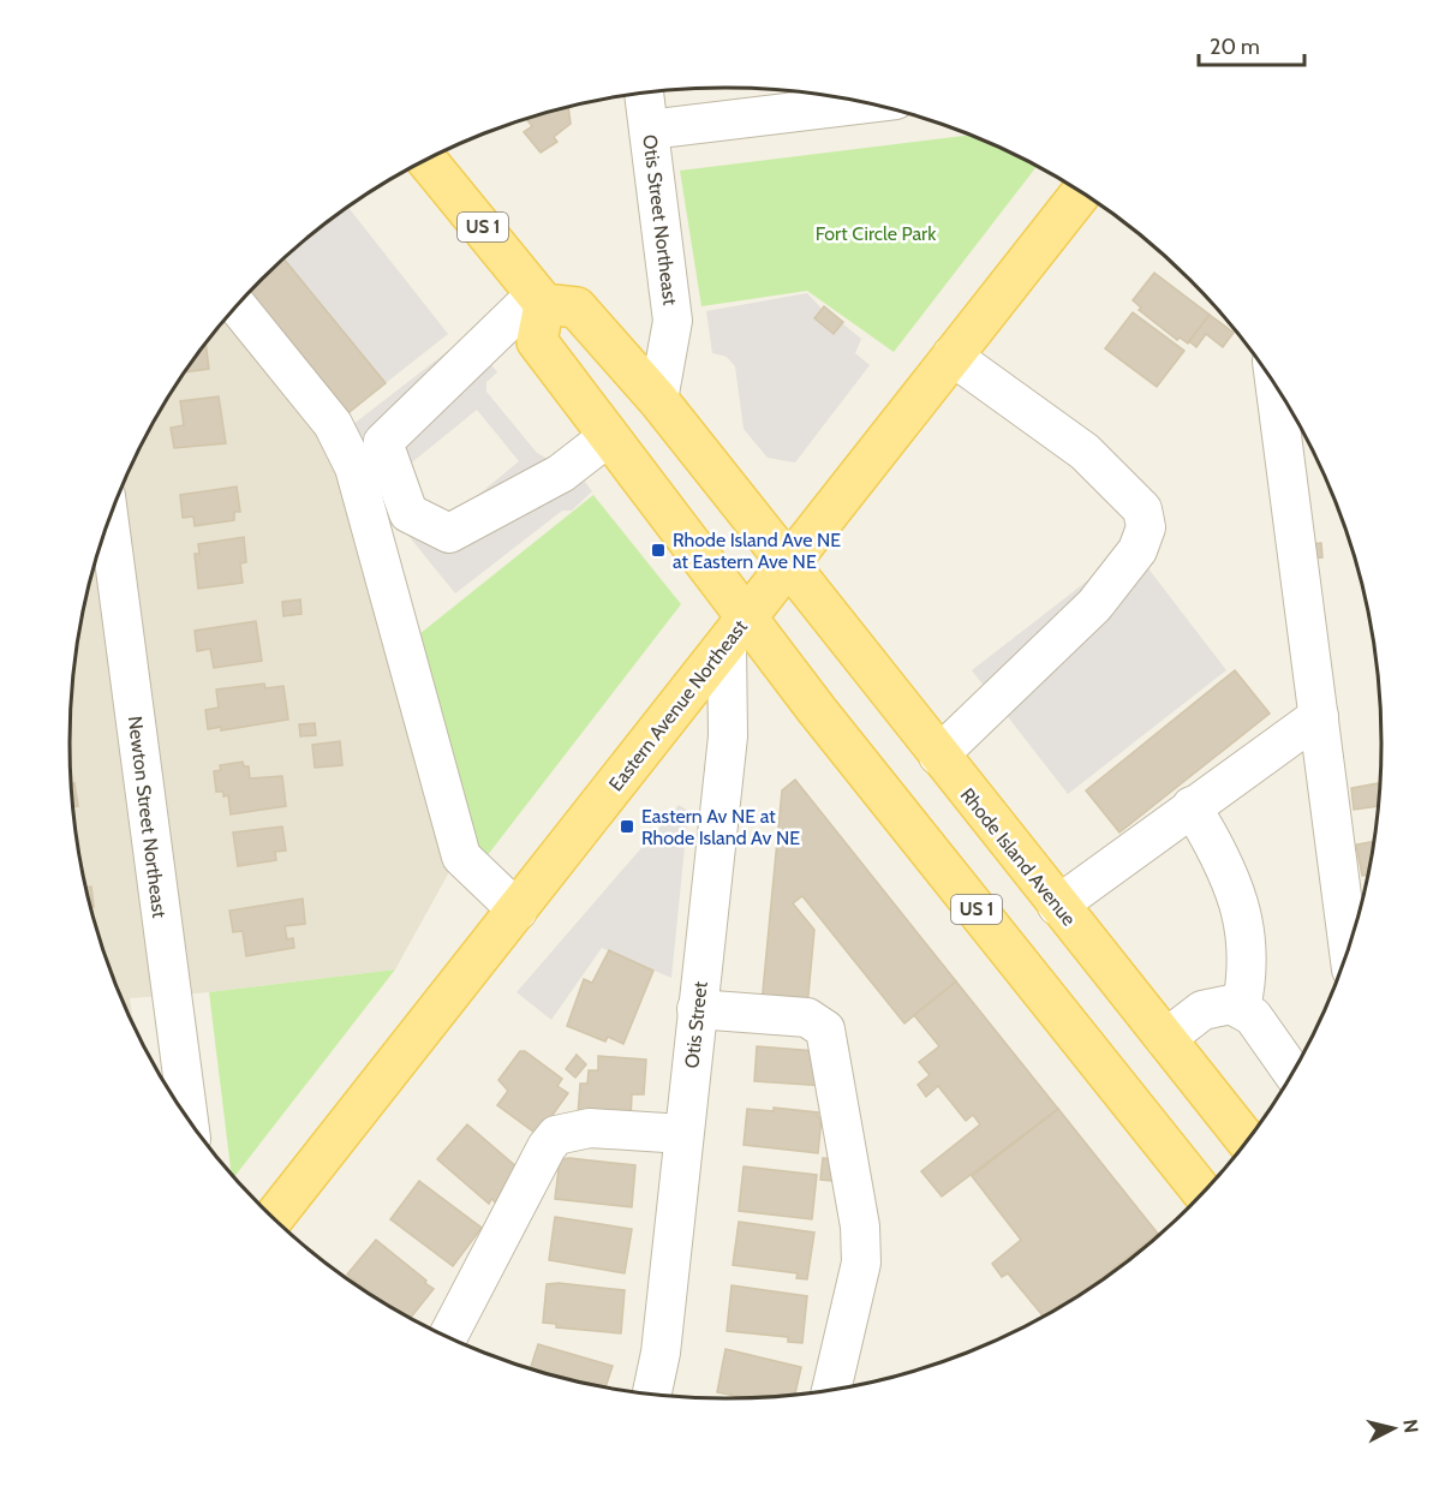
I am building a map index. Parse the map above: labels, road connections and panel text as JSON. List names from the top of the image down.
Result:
{
  "streets": {
    "main road": ["US 1", "Eastern Avenue Northeast", "Rhode Island Avenue"],
    "street": ["Otis Street Northeast", "Newton Street Northeast", "Otis Street"]
  },
  "crossings": [
    ["Otis Street Northeast", "Rhode Island Avenue"],
    ["US 1", "Eastern Avenue Northeast"],
    ["US 1", "Rhode Island Avenue"],
    ["US 1", "Otis Street"],
    ["Eastern Avenue Northeast", "Rhode Island Avenue"],
    ["Eastern Avenue Northeast", "Otis Street"]
  ],
  "parks": ["Fort Circle Park"],
  "places": {
    "transit": ["Rhode Island Ave NE at Eastern Ave NE", "Eastern Av NE at Rhode Island Av NE"]
  },
  "scale_bar": "20 m",
  "north": "right"
}
